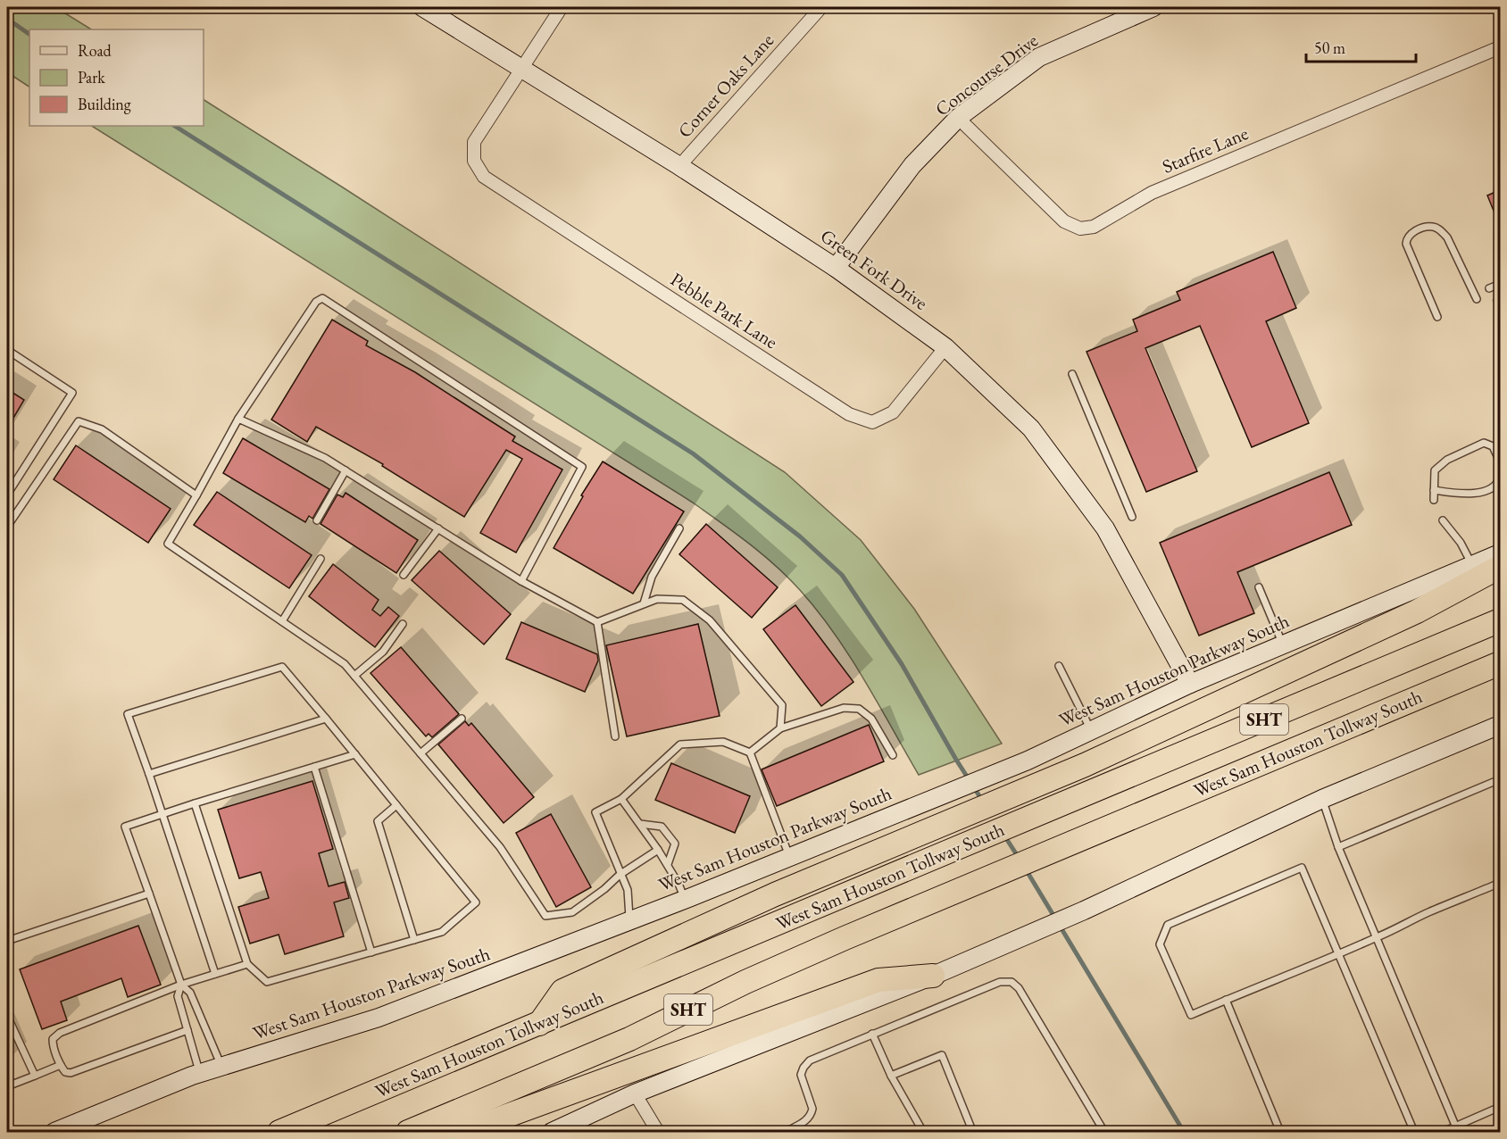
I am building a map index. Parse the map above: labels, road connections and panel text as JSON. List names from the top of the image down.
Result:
{
  "streets": {
    "highway": ["SHT", "West Sam Houston Tollway South"],
    "main road": ["Concourse Drive", "Green Fork Drive", "West Sam Houston Parkway South"],
    "street": ["Corner Oaks Lane", "Starfire Lane", "Pebble Park Lane"]
  },
  "crossings": [
    ["Concourse Drive", "Starfire Lane"],
    ["Concourse Drive", "Green Fork Drive"],
    ["Corner Oaks Lane", "Green Fork Drive"],
    ["Green Fork Drive", "Pebble Park Lane"],
    ["Green Fork Drive", "West Sam Houston Parkway South"]
  ],
  "legend": ["Road", "Park", "Building"],
  "scale_bar": "50 m"
}
